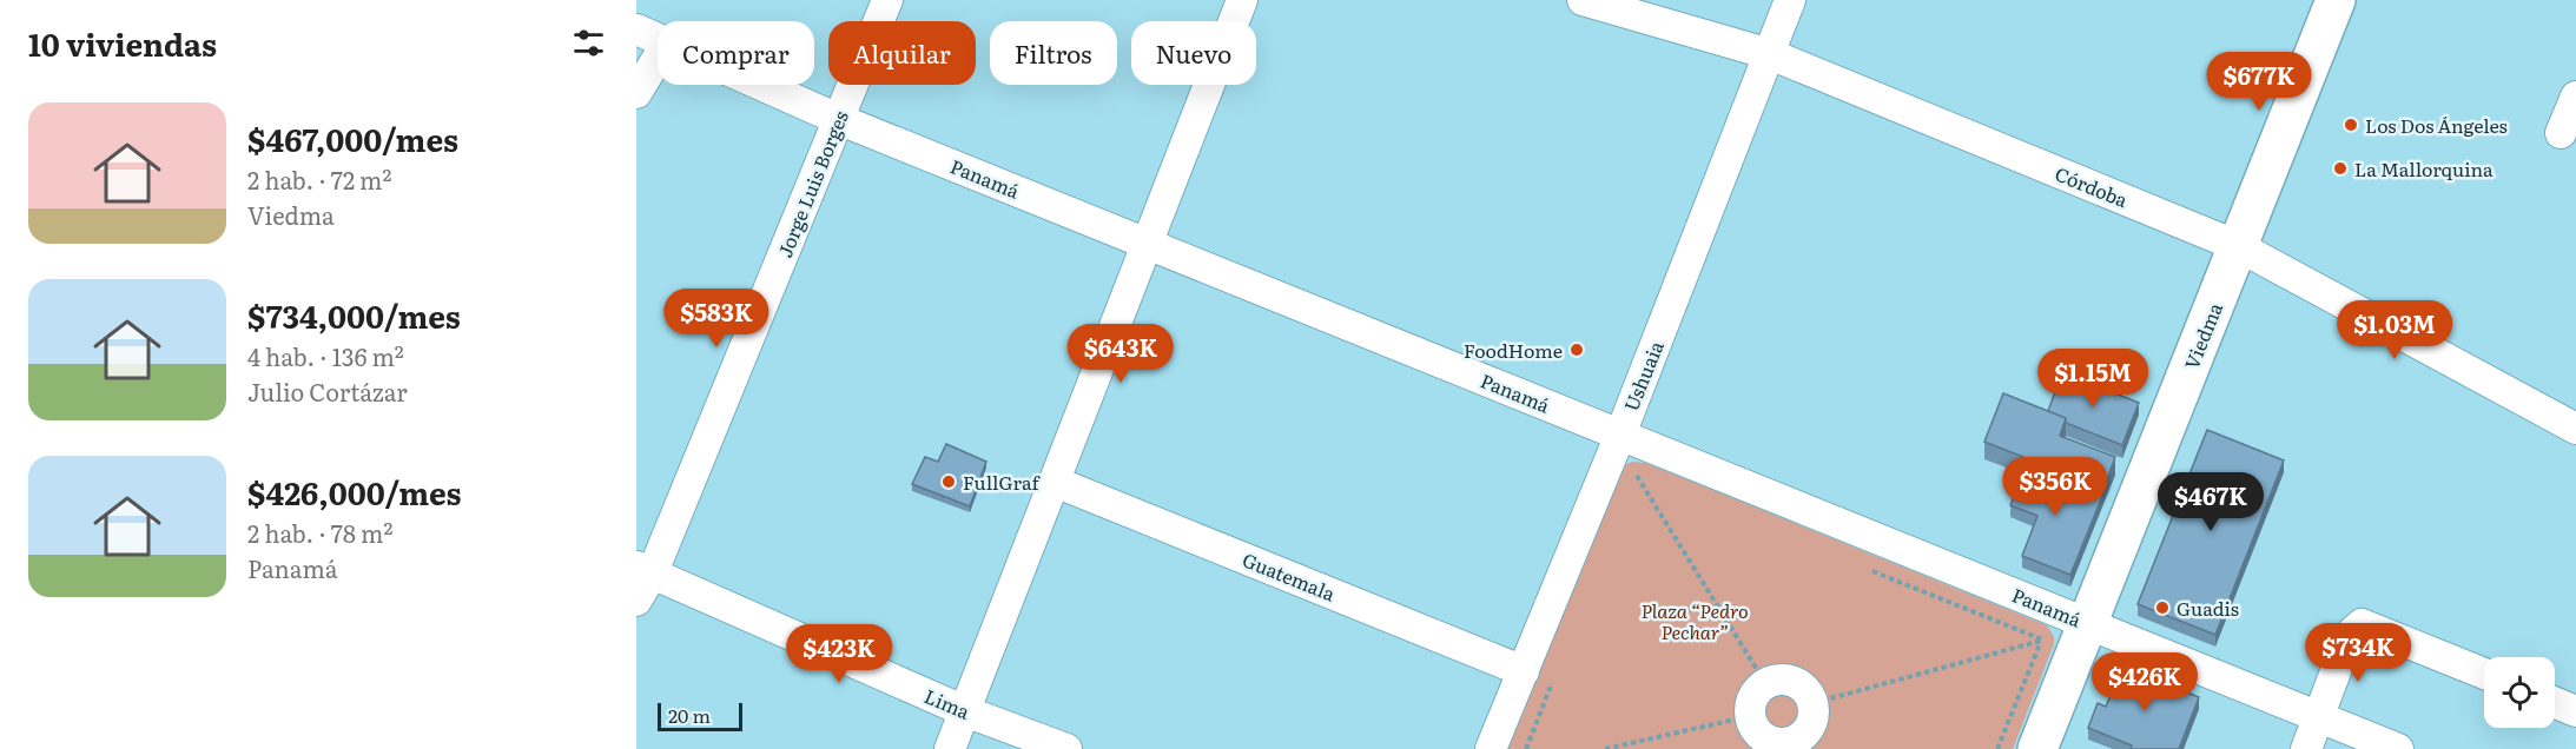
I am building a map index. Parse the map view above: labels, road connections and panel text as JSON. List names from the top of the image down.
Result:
{
  "streets": {
    "street": [
      "Panamá",
      "Jorge Luis Borges",
      "Córdoba",
      "Viedma",
      "Ushuaia",
      "Guatemala",
      "Lima"
    ]
  },
  "crossings": [
    ["Panamá", "Jorge Luis Borges"],
    ["Panamá", "Viedma"],
    ["Panamá", "Ushuaia"],
    ["Jorge Luis Borges", "Lima"],
    ["Córdoba", "Viedma"],
    ["Córdoba", "Ushuaia"],
    ["Ushuaia", "Guatemala"]
  ],
  "parks": ["Plaza “Pedro Pechar”"],
  "places": [
    "Los Dos Ángeles",
    "La Mallorquina",
    "FoodHome",
    "FullGraf",
    "Guadis"
  ],
  "scale_bar": "20 m",
  "page": {
    "heading": "10 viviendas",
    "chip": [
      "Comprar",
      "Alquilar",
      "Filtros",
      "Nuevo"
    ],
    "price": [
      "$677K",
      "$583K",
      "$1.03M",
      "$643K",
      "$1.15M",
      "$356K",
      "$467K",
      "$734K",
      "$423K",
      "$426K"
    ],
    "list": [
      {
        "name": "$467,000/mes",
        "note": "2 hab. · 72 m² · Viedma"
      },
      {
        "name": "$734,000/mes",
        "note": "4 hab. · 136 m² · Julio Cortázar"
      },
      {
        "name": "$426,000/mes",
        "note": "2 hab. · 78 m² · Panamá"
      }
    ],
    "scale": "20 m"
  }
}
